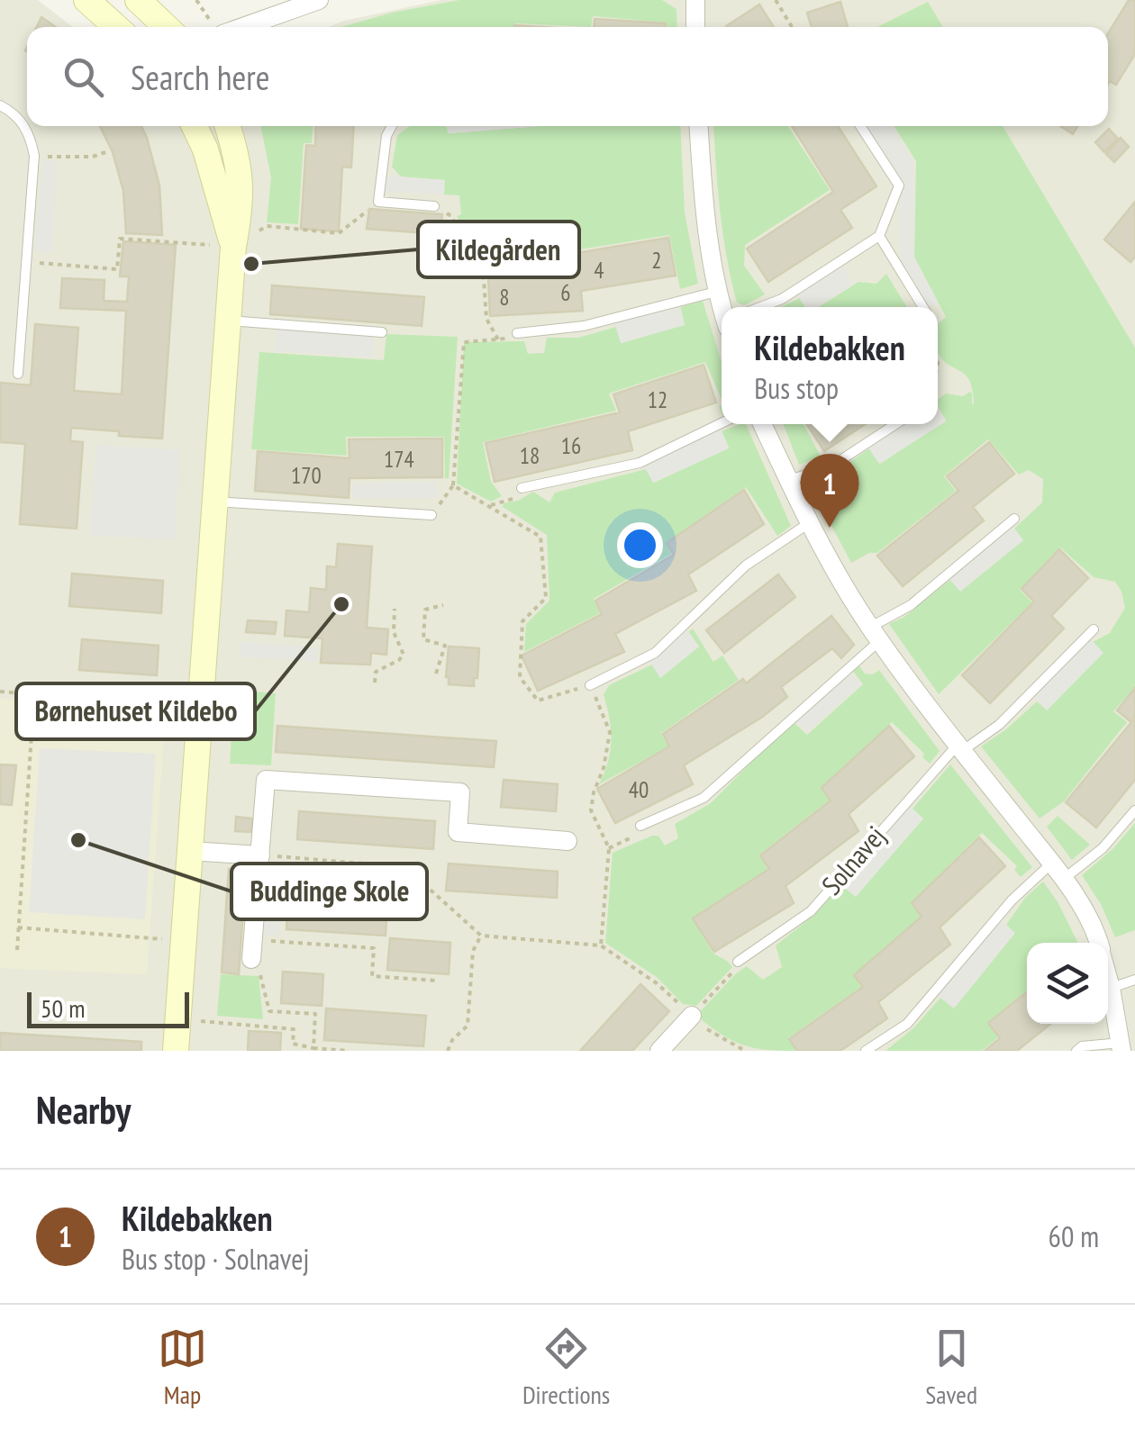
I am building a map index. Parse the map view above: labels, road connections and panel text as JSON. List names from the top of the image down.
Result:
{
  "streets": {
    "lane": ["Solnavej"]
  },
  "places": ["Kildegården", "Børnehuset Kildebo", "Buddinge Skole"],
  "house_numbers": [
    "2",
    "4",
    "6",
    "8",
    "12",
    "16",
    "18",
    "174",
    "170",
    "40"
  ],
  "scale_bar": "50 m",
  "page": {
    "search": "Search here",
    "popup": ["Kildebakken", "Bus stop"],
    "pins": "1",
    "scale": "50 m",
    "heading": "Nearby",
    "list": [
      {
        "mark": "1",
        "name": "Kildebakken",
        "note": "Bus stop · Solnavej",
        "value": "60 m"
      }
    ],
    "nav": ["Map", "Directions", "Saved"]
  }
}
